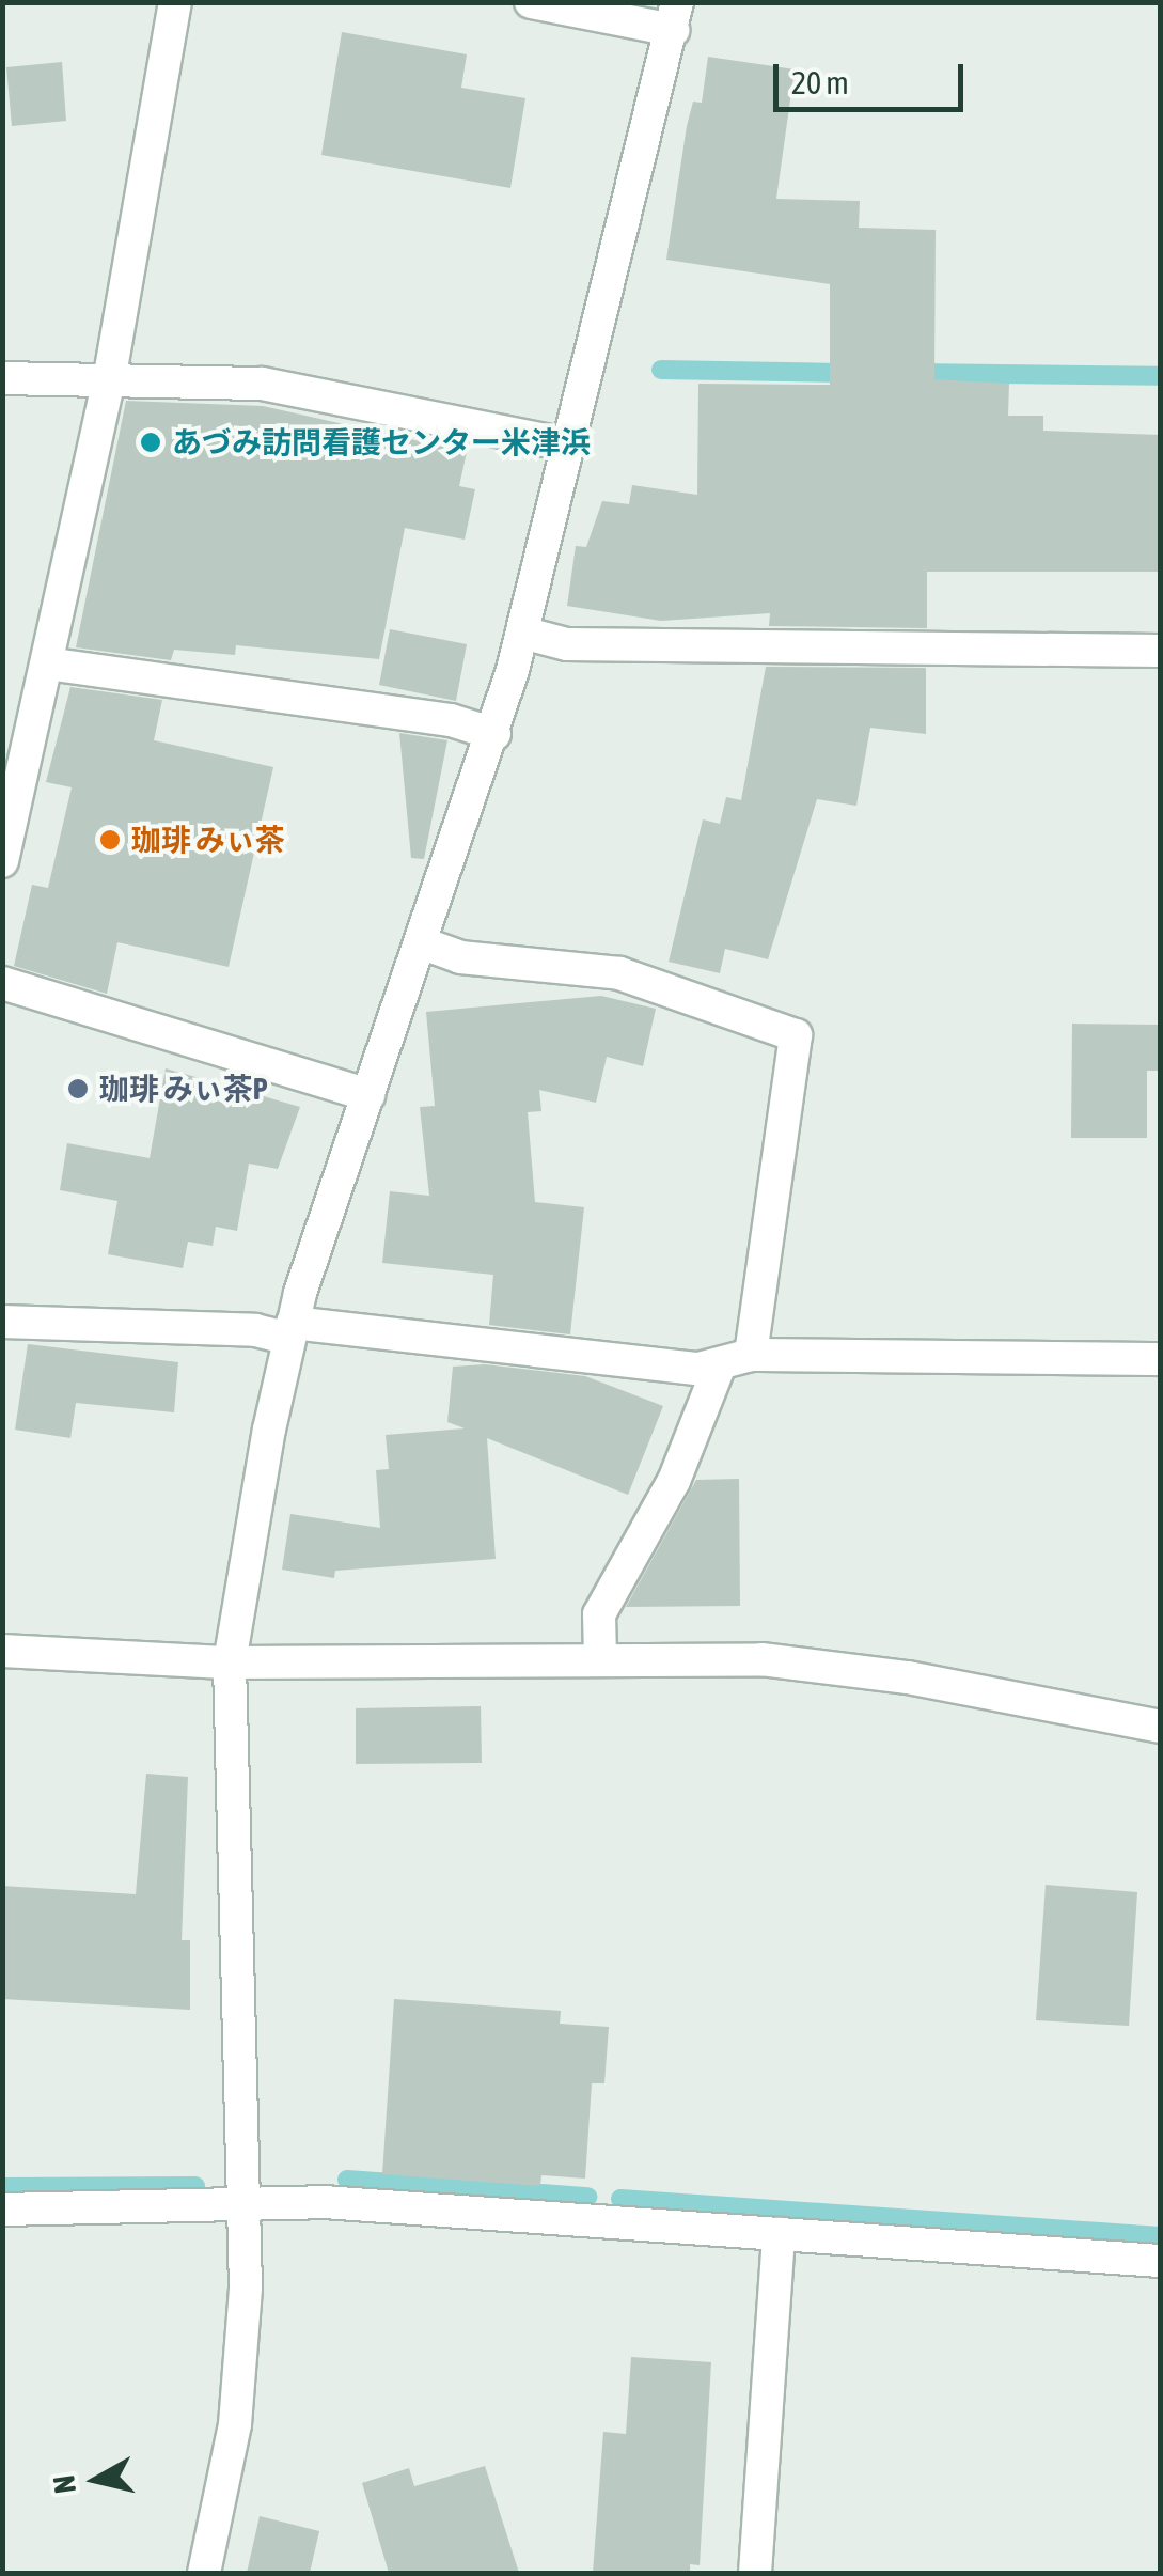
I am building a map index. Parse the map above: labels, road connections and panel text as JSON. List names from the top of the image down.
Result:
{
  "places": ["あづみ訪問看護センター米津浜", "珈琲 みぃ茶", "珈琲 みぃ茶P"],
  "scale_bar": "20 m",
  "north": "left"
}
